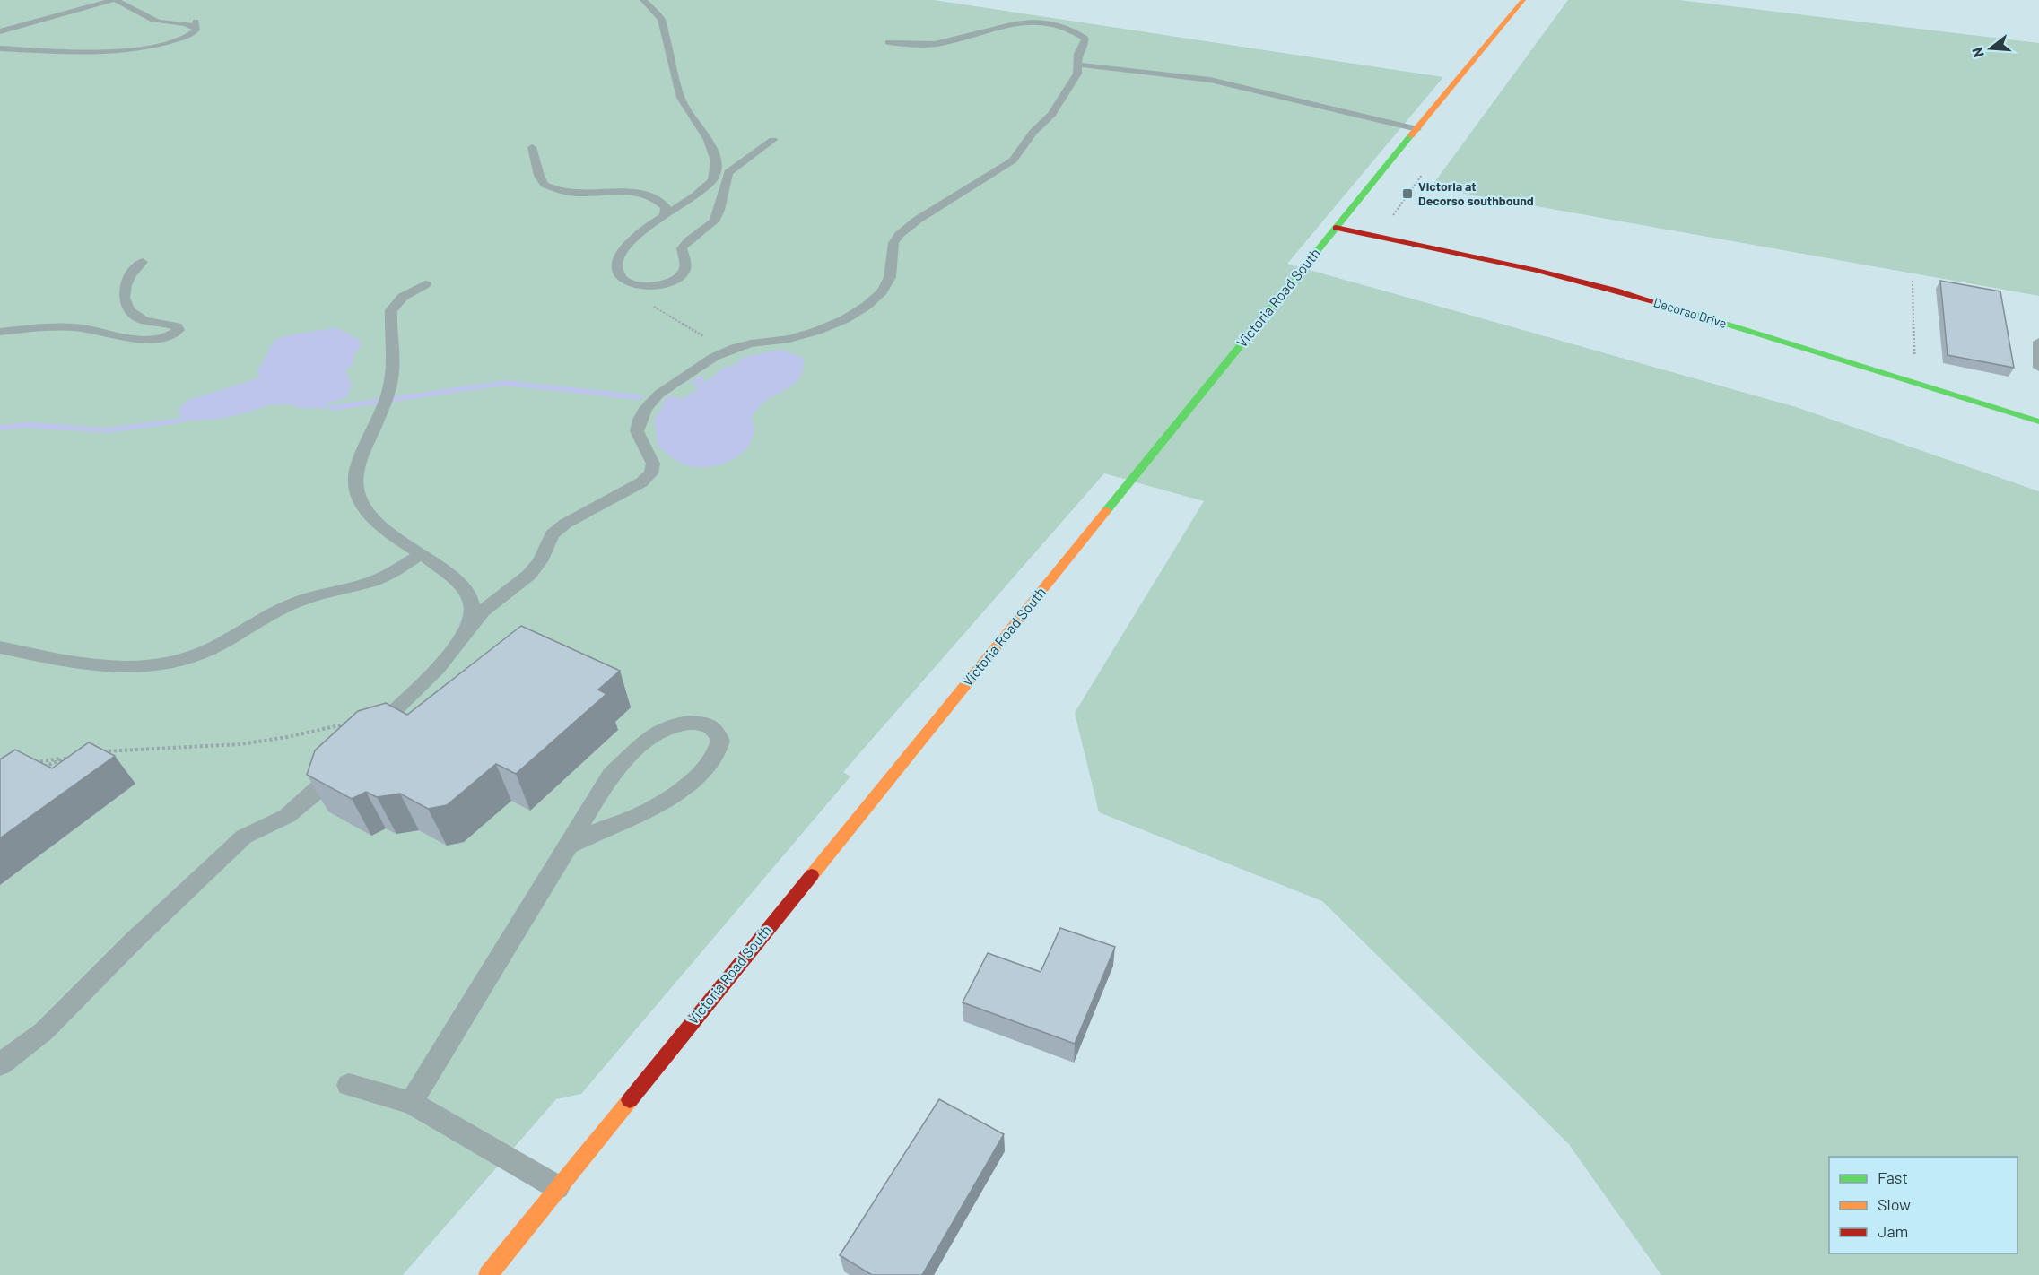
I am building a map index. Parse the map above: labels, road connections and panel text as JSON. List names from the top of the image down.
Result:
{
  "streets": {
    "main road": ["Victoria Road South", "Decorso Drive"]
  },
  "crossings": [
    ["Victoria Road South", "Decorso Drive"]
  ],
  "places": {
    "transit": ["Victoria at Decorso southbound"]
  },
  "legend": ["Fast", "Slow", "Jam"],
  "north": "left"
}
